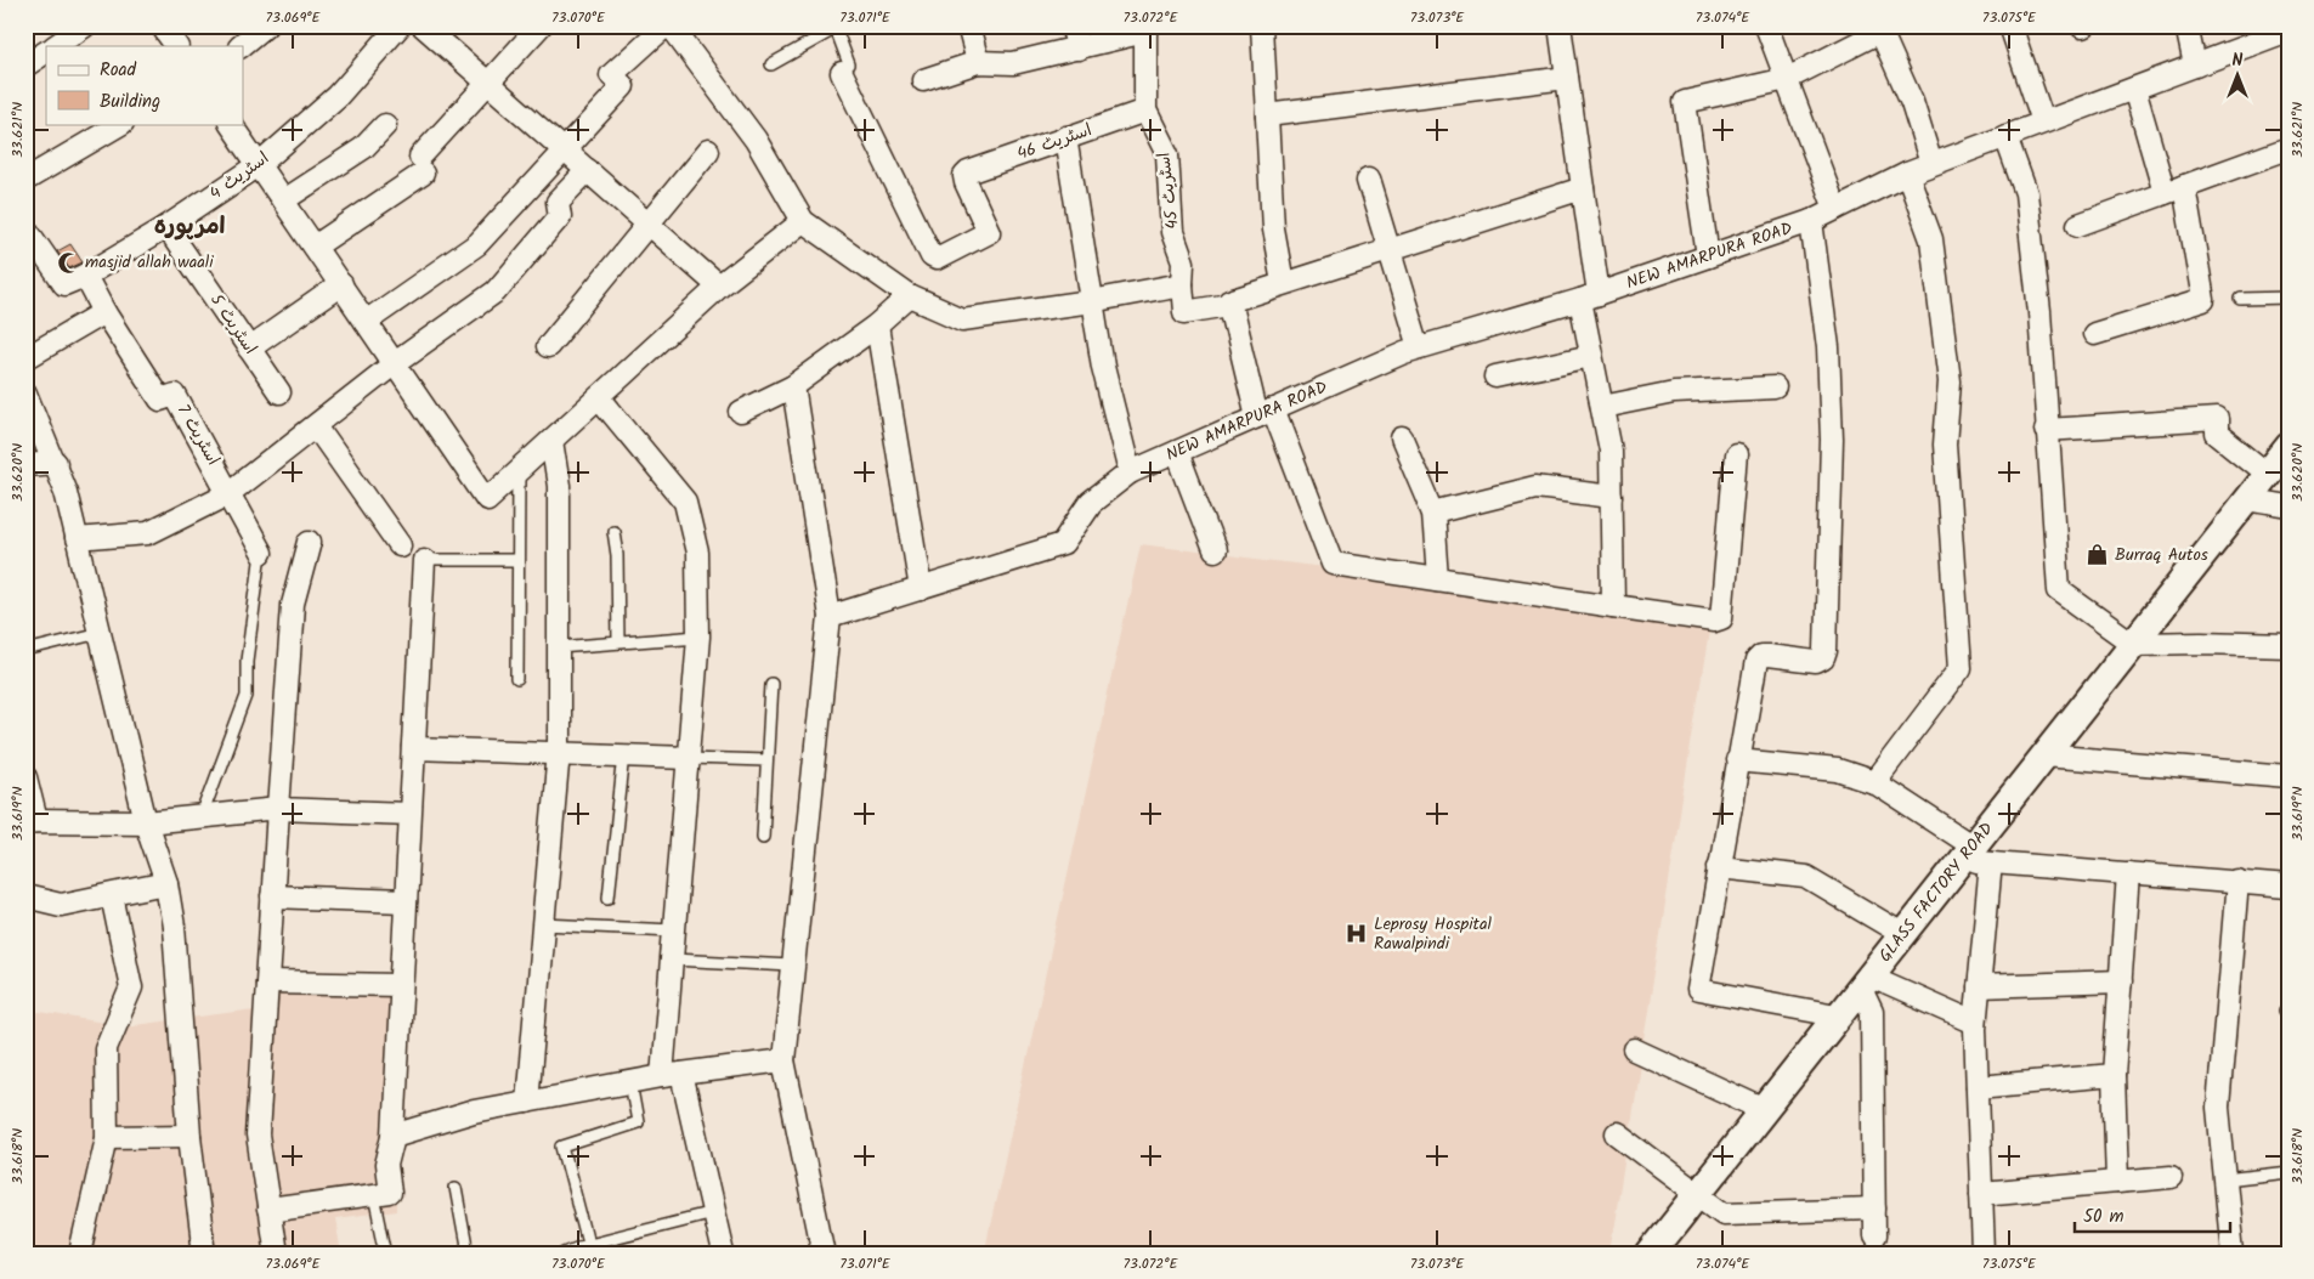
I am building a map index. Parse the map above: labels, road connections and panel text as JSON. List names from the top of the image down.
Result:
{
  "streets": {
    "street": [
      "اسٹریٹ 46",
      "اسٹریٹ 4",
      "اسٹریٹ 45",
      "NEW AMARPURA ROAD",
      "اسٹریٹ 5",
      "اسٹریٹ 7",
      "GLASS FACTORY ROAD"
    ]
  },
  "crossings": [
    ["اسٹریٹ 46", "اسٹریٹ 45"],
    ["اسٹریٹ 4", "اسٹریٹ 5"],
    ["اسٹریٹ 4", "اسٹریٹ 7"]
  ],
  "districts": ["امرپورہ"],
  "places": {
    "mosque": ["masjid allah waali"],
    "shop": ["Burraq Autos"],
    "hospital": ["Leprosy Hospital Rawalpindi"]
  },
  "legend": ["Road", "Building"],
  "scale_bar": "50 m",
  "north": "top",
  "coordinates": [
    "73.069°E",
    "73.070°E",
    "73.071°E",
    "73.072°E",
    "73.073°E",
    "73.074°E",
    "73.075°E",
    "33.621°N",
    "33.620°N",
    "33.619°N",
    "33.618°N"
  ]
}
